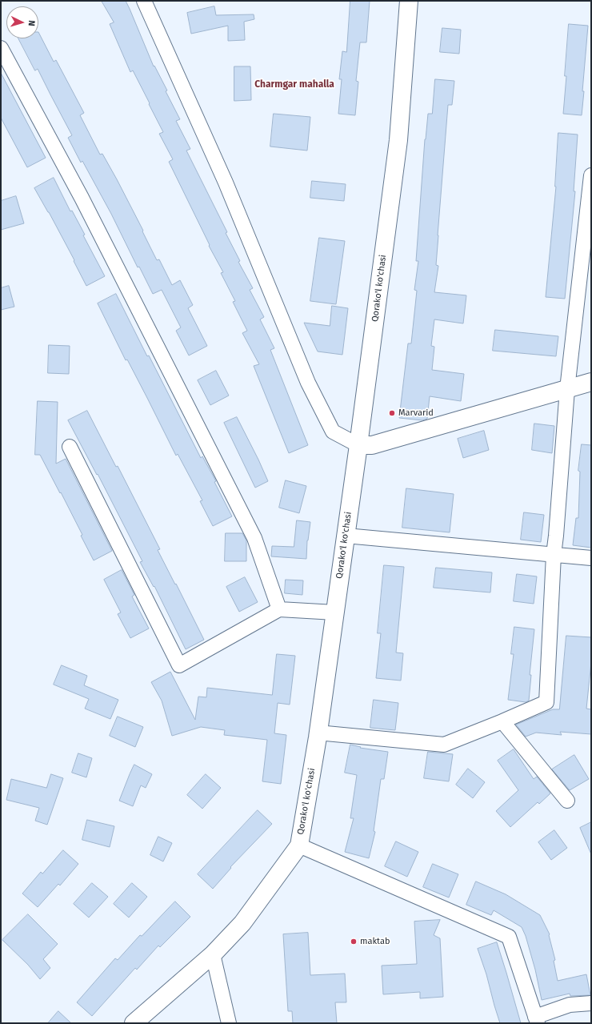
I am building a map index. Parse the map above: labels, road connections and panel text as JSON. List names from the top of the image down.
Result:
{
  "streets": {
    "street": ["Qorako'l ko'chasi"]
  },
  "districts": ["Charmgar mahalla"],
  "places": ["Marvarid", "maktab"],
  "north": "right"
}
